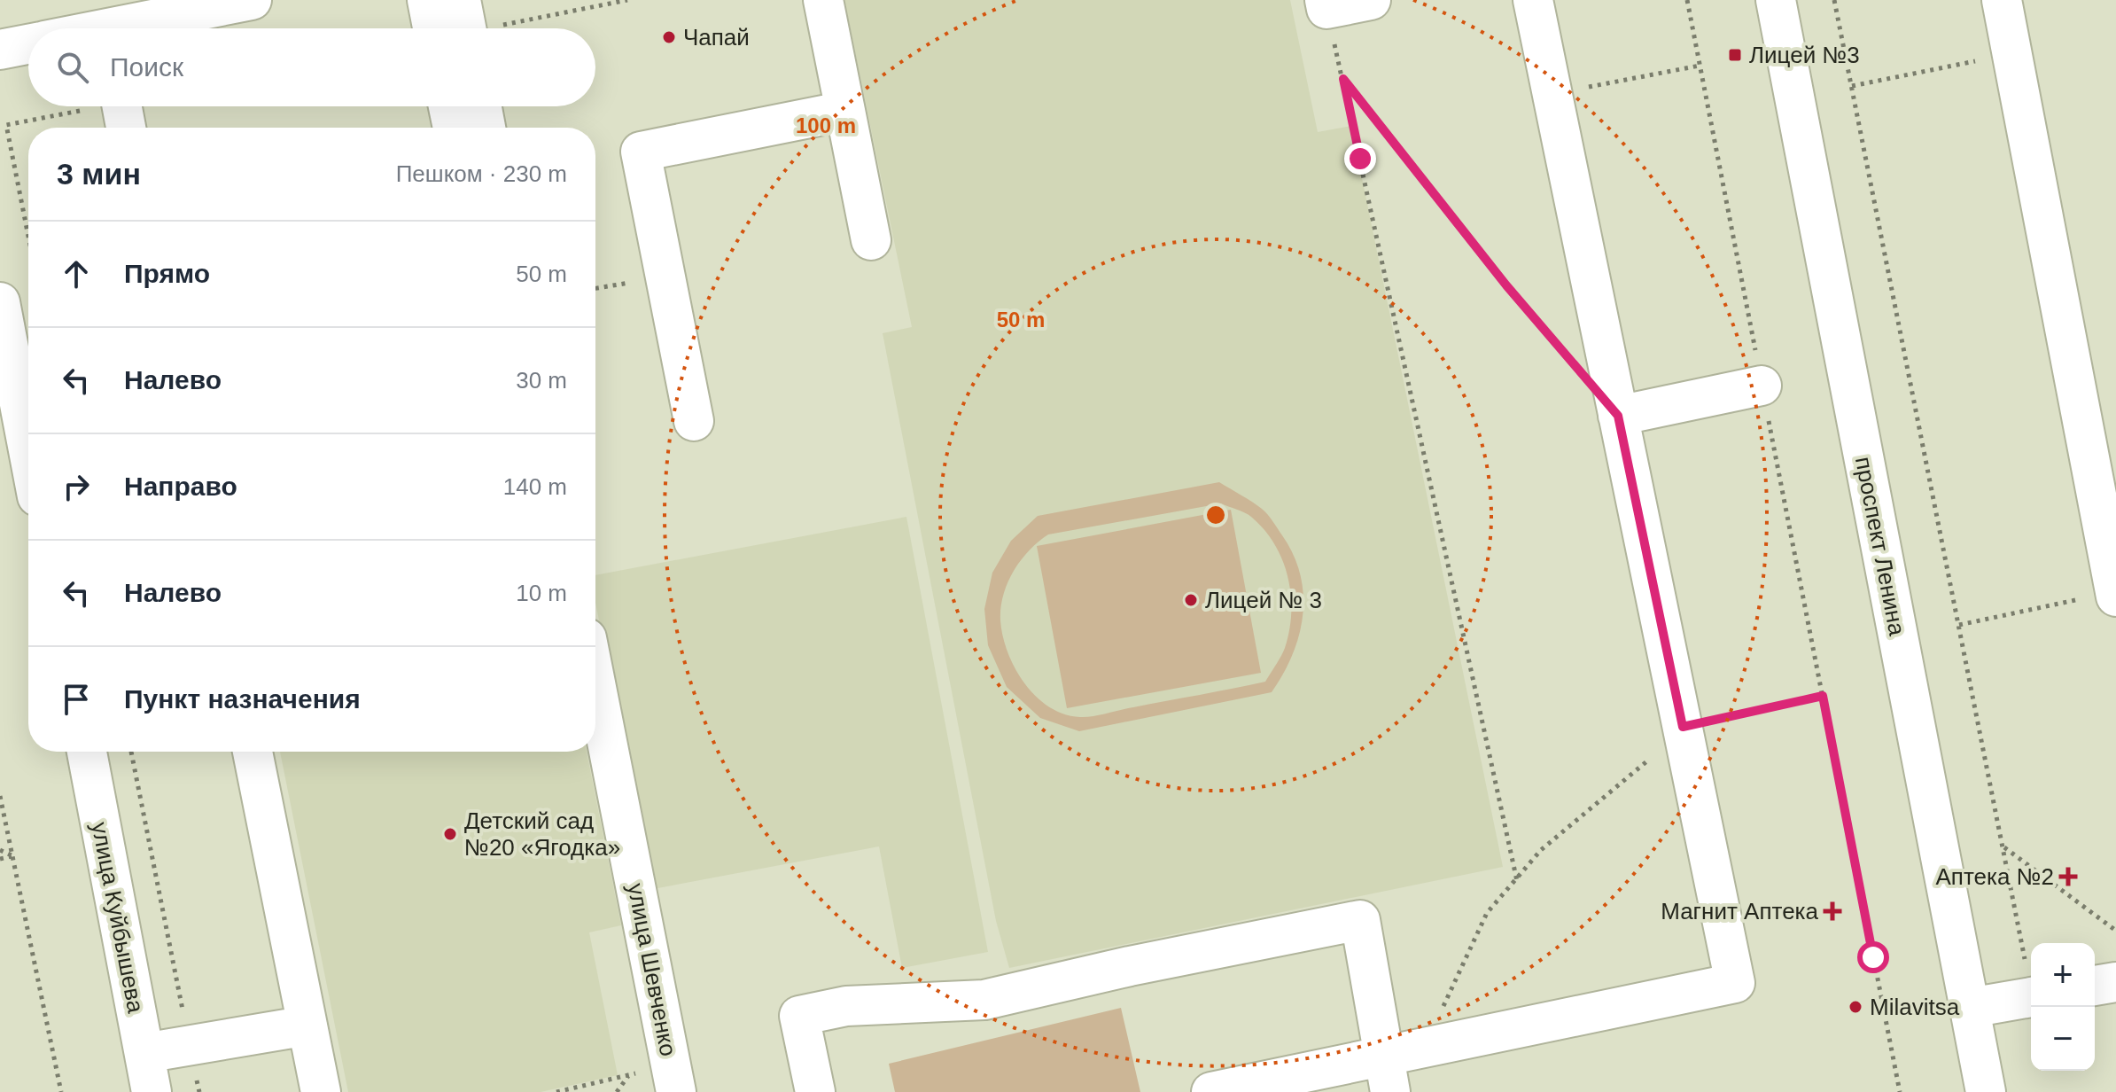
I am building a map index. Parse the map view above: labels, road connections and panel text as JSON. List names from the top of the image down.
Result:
{
  "streets": {
    "street": ["проспект Ленина", "улица Куйбышева", "улица Шевченко"]
  },
  "places": {
    "other": [
      "Чапай",
      "Лицей № 3",
      "Детский сад №20 «Ягодка»",
      "Milavitsa"
    ],
    "transit": ["Лицей №3"],
    "health": ["Аптека №2", "Магнит Аптека"]
  },
  "page": {
    "search": "Поиск",
    "heading": ["3 мин", "Пешком · 230 m"],
    "list": [
      ["Прямо", "50 m"],
      ["Налево", "30 m"],
      ["Направо", "140 m"],
      ["Налево", "10 m"],
      "Пункт назначения"
    ],
    "map_buttons": ["+", "−"]
  },
  "rings": ["100 m", "50 m"]
}
